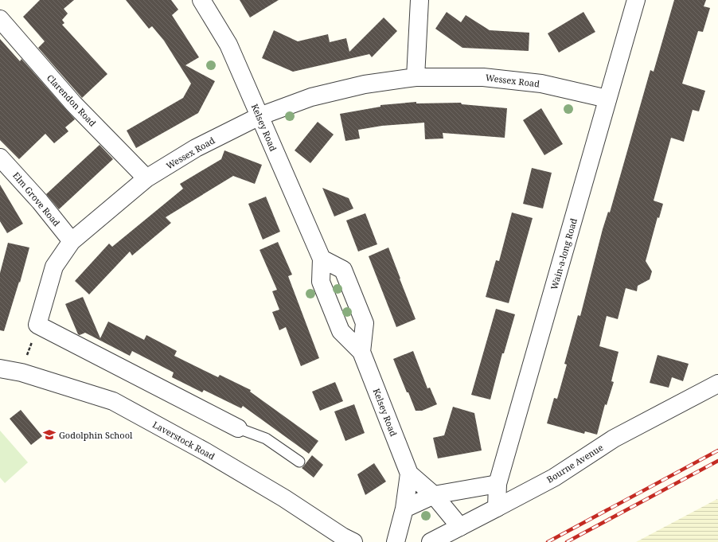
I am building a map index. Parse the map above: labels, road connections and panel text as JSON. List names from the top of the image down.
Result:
{
  "streets": {
    "street": [
      "Wessex Road",
      "Clarendon Road",
      "Kelsey Road",
      "Elm Grove Road",
      "Wain-a-long Road",
      "Laverstock Road",
      "Bourne Avenue"
    ]
  },
  "crossings": [
    ["Wessex Road", "Clarendon Road"],
    ["Wessex Road", "Kelsey Road"],
    ["Wessex Road", "Elm Grove Road"],
    ["Wessex Road", "Wain-a-long Road"],
    ["Kelsey Road", "Bourne Avenue"],
    ["Wain-a-long Road", "Bourne Avenue"]
  ],
  "places": {
    "school or university": ["Godolphin School"]
  }
}
